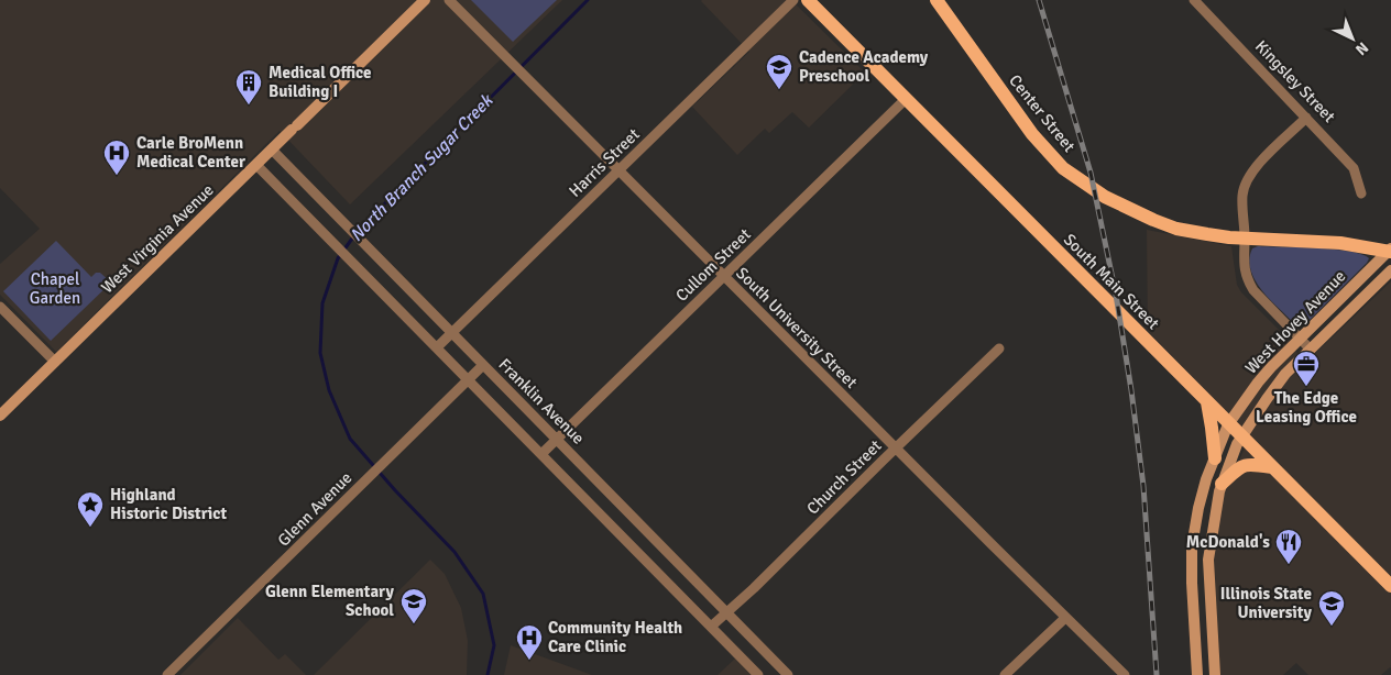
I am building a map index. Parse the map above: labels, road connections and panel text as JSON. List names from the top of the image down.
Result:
{
  "streets": {
    "main road": [
      "Center Street",
      "West Virginia Avenue",
      "South Main Street",
      "West Hovey Avenue"
    ],
    "street": [
      "Kingsley Street",
      "Harris Street",
      "Cullom Street",
      "South University Street",
      "Franklin Avenue",
      "Church Street",
      "Glenn Avenue"
    ]
  },
  "crossings": [
    ["Harris Street", "South University Street"],
    ["Harris Street", "Franklin Avenue"],
    ["West Virginia Avenue", "Franklin Avenue"],
    ["Cullom Street", "South Main Street"],
    ["Cullom Street", "South University Street"],
    ["Cullom Street", "Franklin Avenue"],
    ["South Main Street", "West Hovey Avenue"],
    ["South University Street", "Church Street"],
    ["Franklin Avenue", "Church Street"],
    ["Franklin Avenue", "Glenn Avenue"]
  ],
  "water": ["North Branch Sugar Creek"],
  "parks": ["Chapel Garden"],
  "places": {
    "school or university": ["Cadence Academy Preschool", "Glenn Elementary School", "Illinois State University"],
    "building": ["Medical Office Building I"],
    "hospital": ["Carle BroMenn Medical Center", "Community Health Care Clinic"],
    "office": ["The Edge Leasing Office"],
    "place": ["Highland Historic District"],
    "restaurant": ["McDonald's"]
  },
  "north": "bottom right"
}
